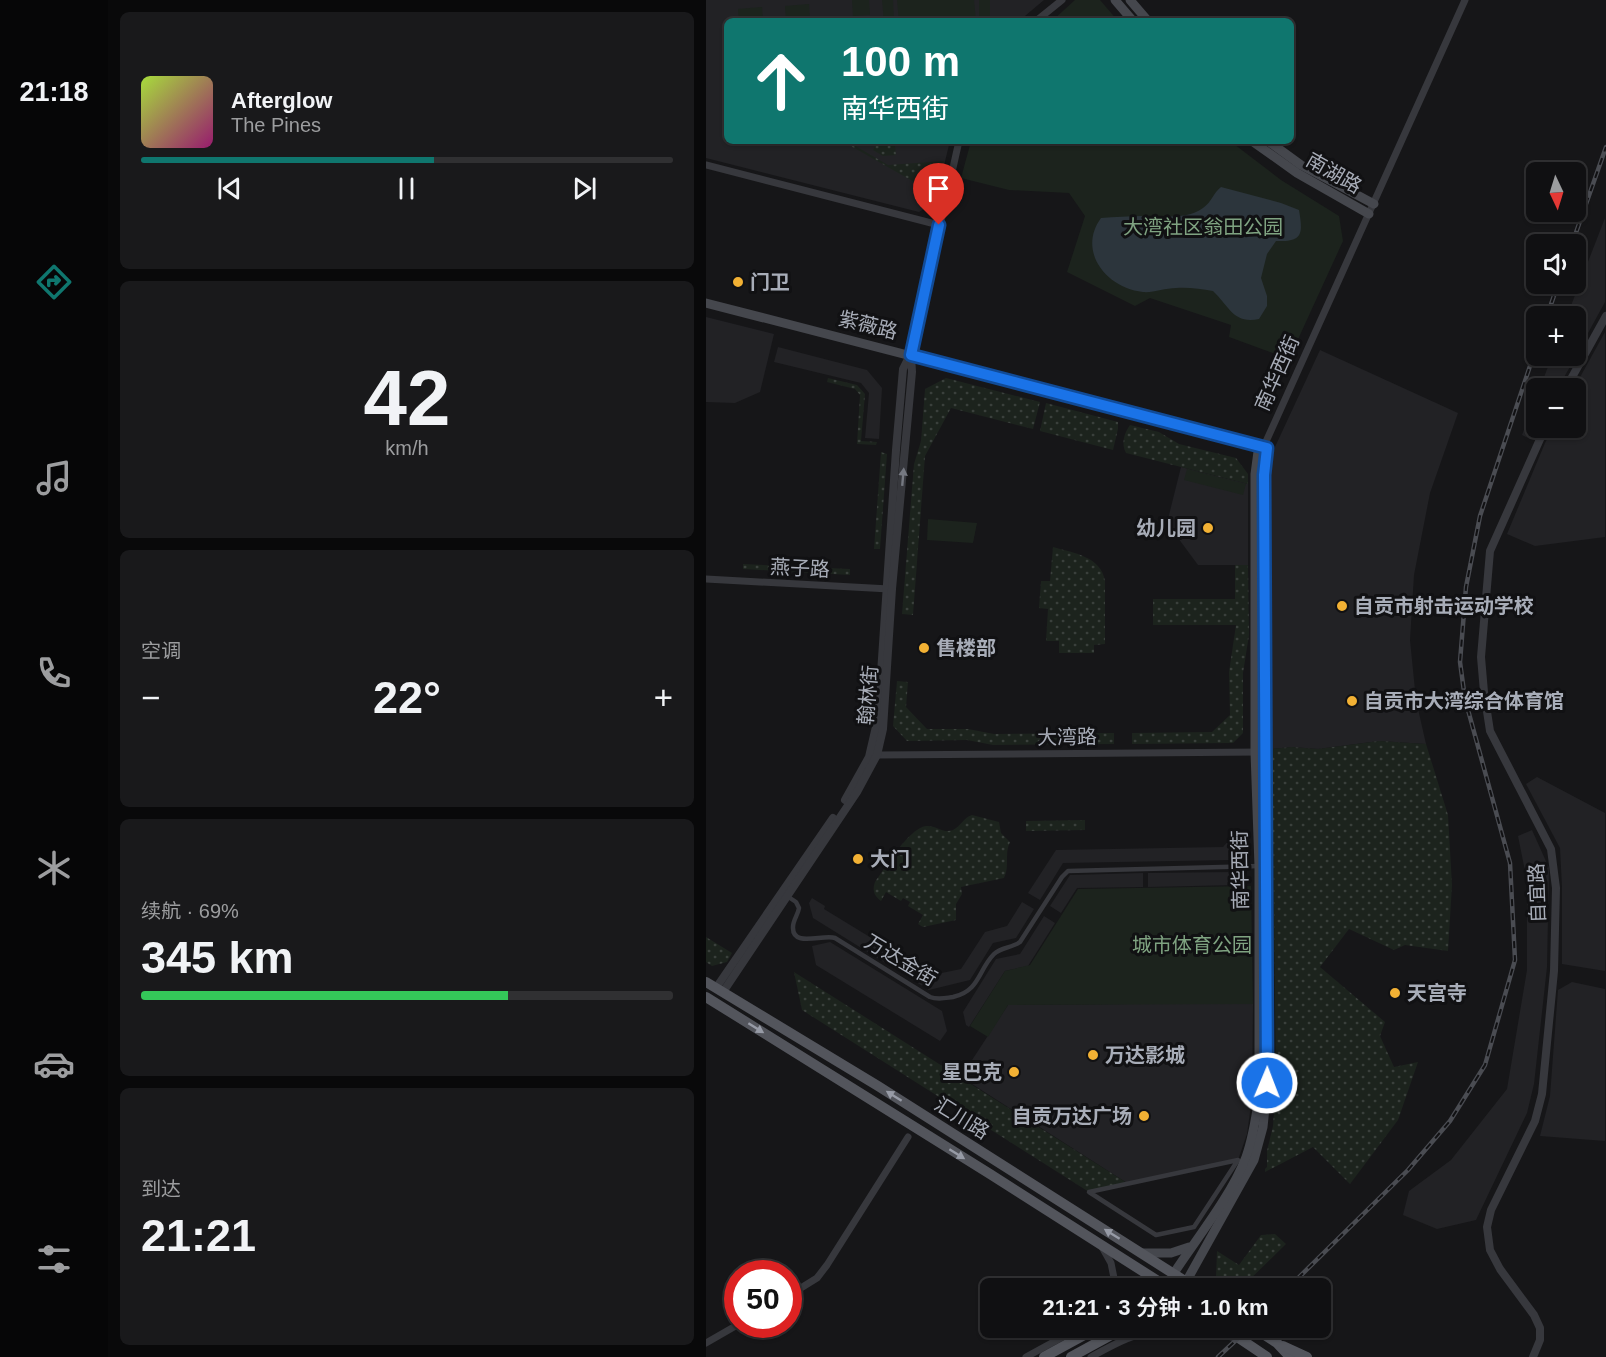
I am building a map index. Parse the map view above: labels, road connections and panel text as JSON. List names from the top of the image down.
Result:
{
  "streets": {
    "main road": [
      "南湖路",
      "紫薇路",
      "南华西街",
      "汇川路"
    ],
    "street": [
      "燕子路",
      "翰林街",
      "大湾路",
      "自宜路",
      "万达金街"
    ]
  },
  "crossings": [
    ["南湖路", "南华西街"],
    ["紫薇路", "南华西街"],
    ["紫薇路", "翰林街"],
    ["南华西街", "大湾路"],
    ["南华西街", "万达金街"],
    ["南华西街", "汇川路"],
    ["燕子路", "翰林街"],
    ["翰林街", "大湾路"],
    ["翰林街", "万达金街"],
    ["翰林街", "汇川路"]
  ],
  "parks": ["大湾社区翁田公园", "城市体育公园"],
  "places": [
    "门卫",
    "幼儿园",
    "自贡市射击运动学校",
    "售楼部",
    "自贡市大湾综合体育馆",
    "大门",
    "天宫寺",
    "万达影城",
    "星巴克",
    "自贡万达广场"
  ],
  "north": "bottom",
  "page": {
    "tabs": "21:18",
    "turn": ["100 m", "南华西街"],
    "song": ["Afterglow", "The Pines"],
    "map_buttons": ["+", "−"],
    "tile": [
      ["42", "km/h"],
      "空调",
      ["续航 · 69%", "345 km"],
      ["到达", "21:21"]
    ],
    "heat": ["−", "22°", "+"],
    "limit": "50",
    "trip": "21:21 · 3 分钟 · 1.0 km"
  }
}
